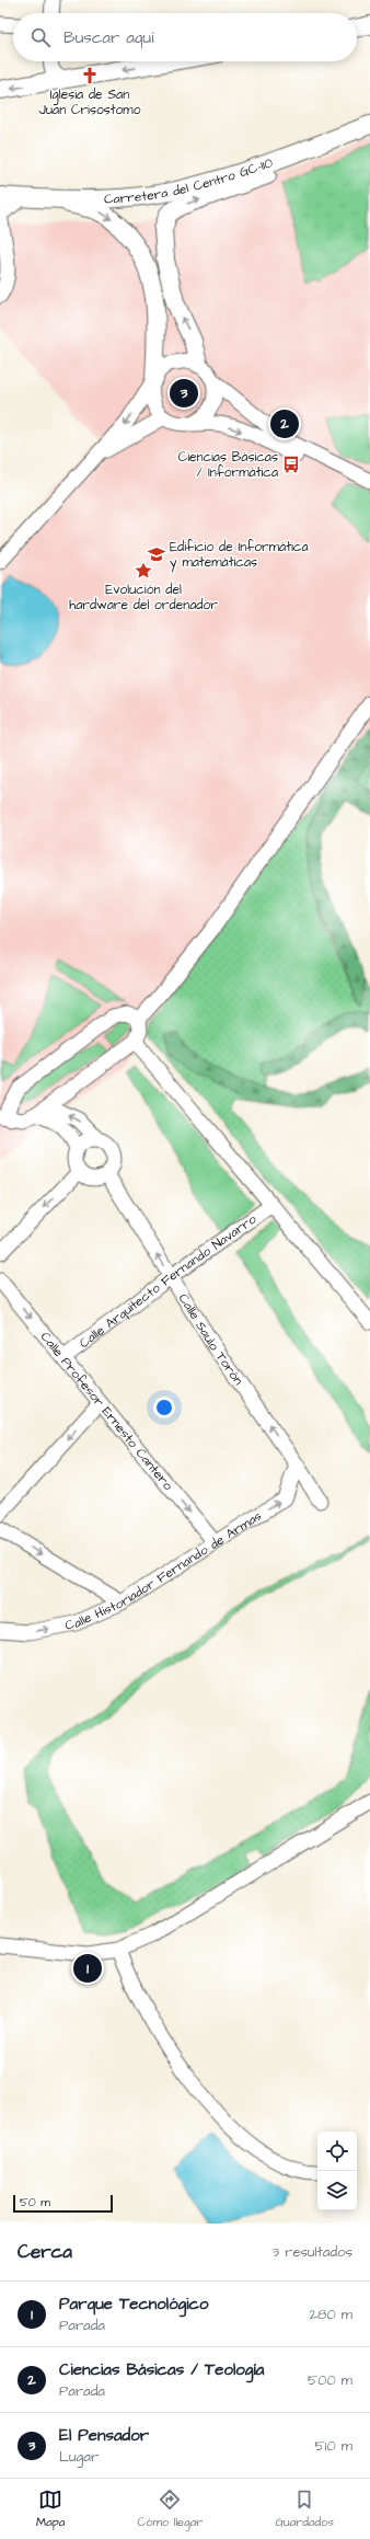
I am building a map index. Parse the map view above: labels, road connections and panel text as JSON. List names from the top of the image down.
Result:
{
  "streets": {
    "main road": ["Carretera del Centro GC-110"],
    "street": [
      "Calle Arquitecto Fernando Navarro",
      "Calle Saulo Torón",
      "Calle Profesor Ernesto Cantero",
      "Calle Historiador Fernando de Armas"
    ]
  },
  "crossings": [
    ["Calle Arquitecto Fernando Navarro", "Calle Saulo Torón"],
    ["Calle Arquitecto Fernando Navarro", "Calle Profesor Ernesto Cantero"],
    ["Calle Saulo Torón", "Calle Historiador Fernando de Armas"],
    ["Calle Profesor Ernesto Cantero", "Calle Historiador Fernando de Armas"]
  ],
  "one_way": ["Calle Profesor Ernesto Cantero", "Calle Historiador Fernando de Armas"],
  "places": {
    "church": ["Iglesia de San Juan Crisostomo"],
    "bus stop": ["Ciencias Básicas / Informática"],
    "school or university": ["Edificio de Informática y matemáticas"],
    "place": ["Evolución del hardware del ordenador"]
  },
  "scale_bar": "50 m",
  "page": {
    "search": "Buscar aquí",
    "pins": ["3", "2", "1"],
    "scale": "50 m",
    "heading": ["Cerca", "3 resultados"],
    "list": [
      {
        "mark": "1",
        "name": "Parque Tecnológico",
        "note": "Parada",
        "value": "280 m"
      },
      {
        "mark": "2",
        "name": "Ciencias Básicas / Teología",
        "note": "Parada",
        "value": "500 m"
      },
      {
        "mark": "3",
        "name": "El Pensador",
        "note": "Lugar",
        "value": "510 m"
      }
    ],
    "nav": ["Mapa", "Cómo llegar", "Guardados"]
  }
}
